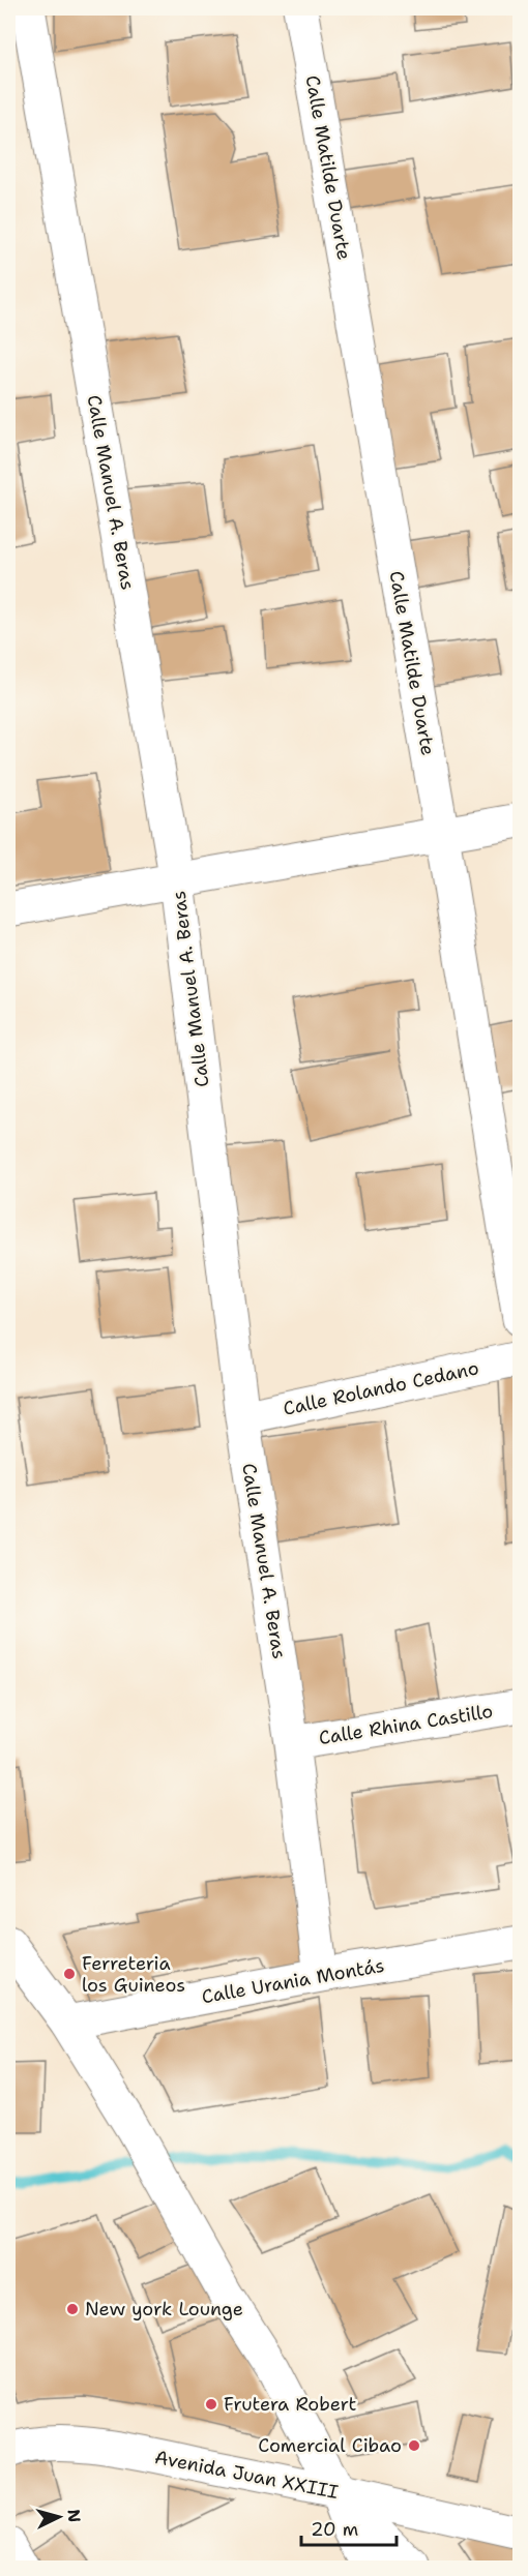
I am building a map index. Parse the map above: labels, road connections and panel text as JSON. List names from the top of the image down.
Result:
{
  "streets": {
    "street": [
      "Calle Matilde Duarte",
      "Calle Manuel A. Beras",
      "Calle Rolando Cedano",
      "Calle Rhina Castillo",
      "Calle Urania Montás",
      "Avenida Juan XXIII"
    ]
  },
  "crossings": [
    ["Calle Manuel A. Beras", "Calle Rolando Cedano"],
    ["Calle Manuel A. Beras", "Calle Rhina Castillo"],
    ["Calle Manuel A. Beras", "Calle Urania Montás"]
  ],
  "places": [
    "Ferreteria los Guineos",
    "New york Lounge",
    "Frutera Robert",
    "Comercial Cibao"
  ],
  "scale_bar": "20 m",
  "north": "right"
}
